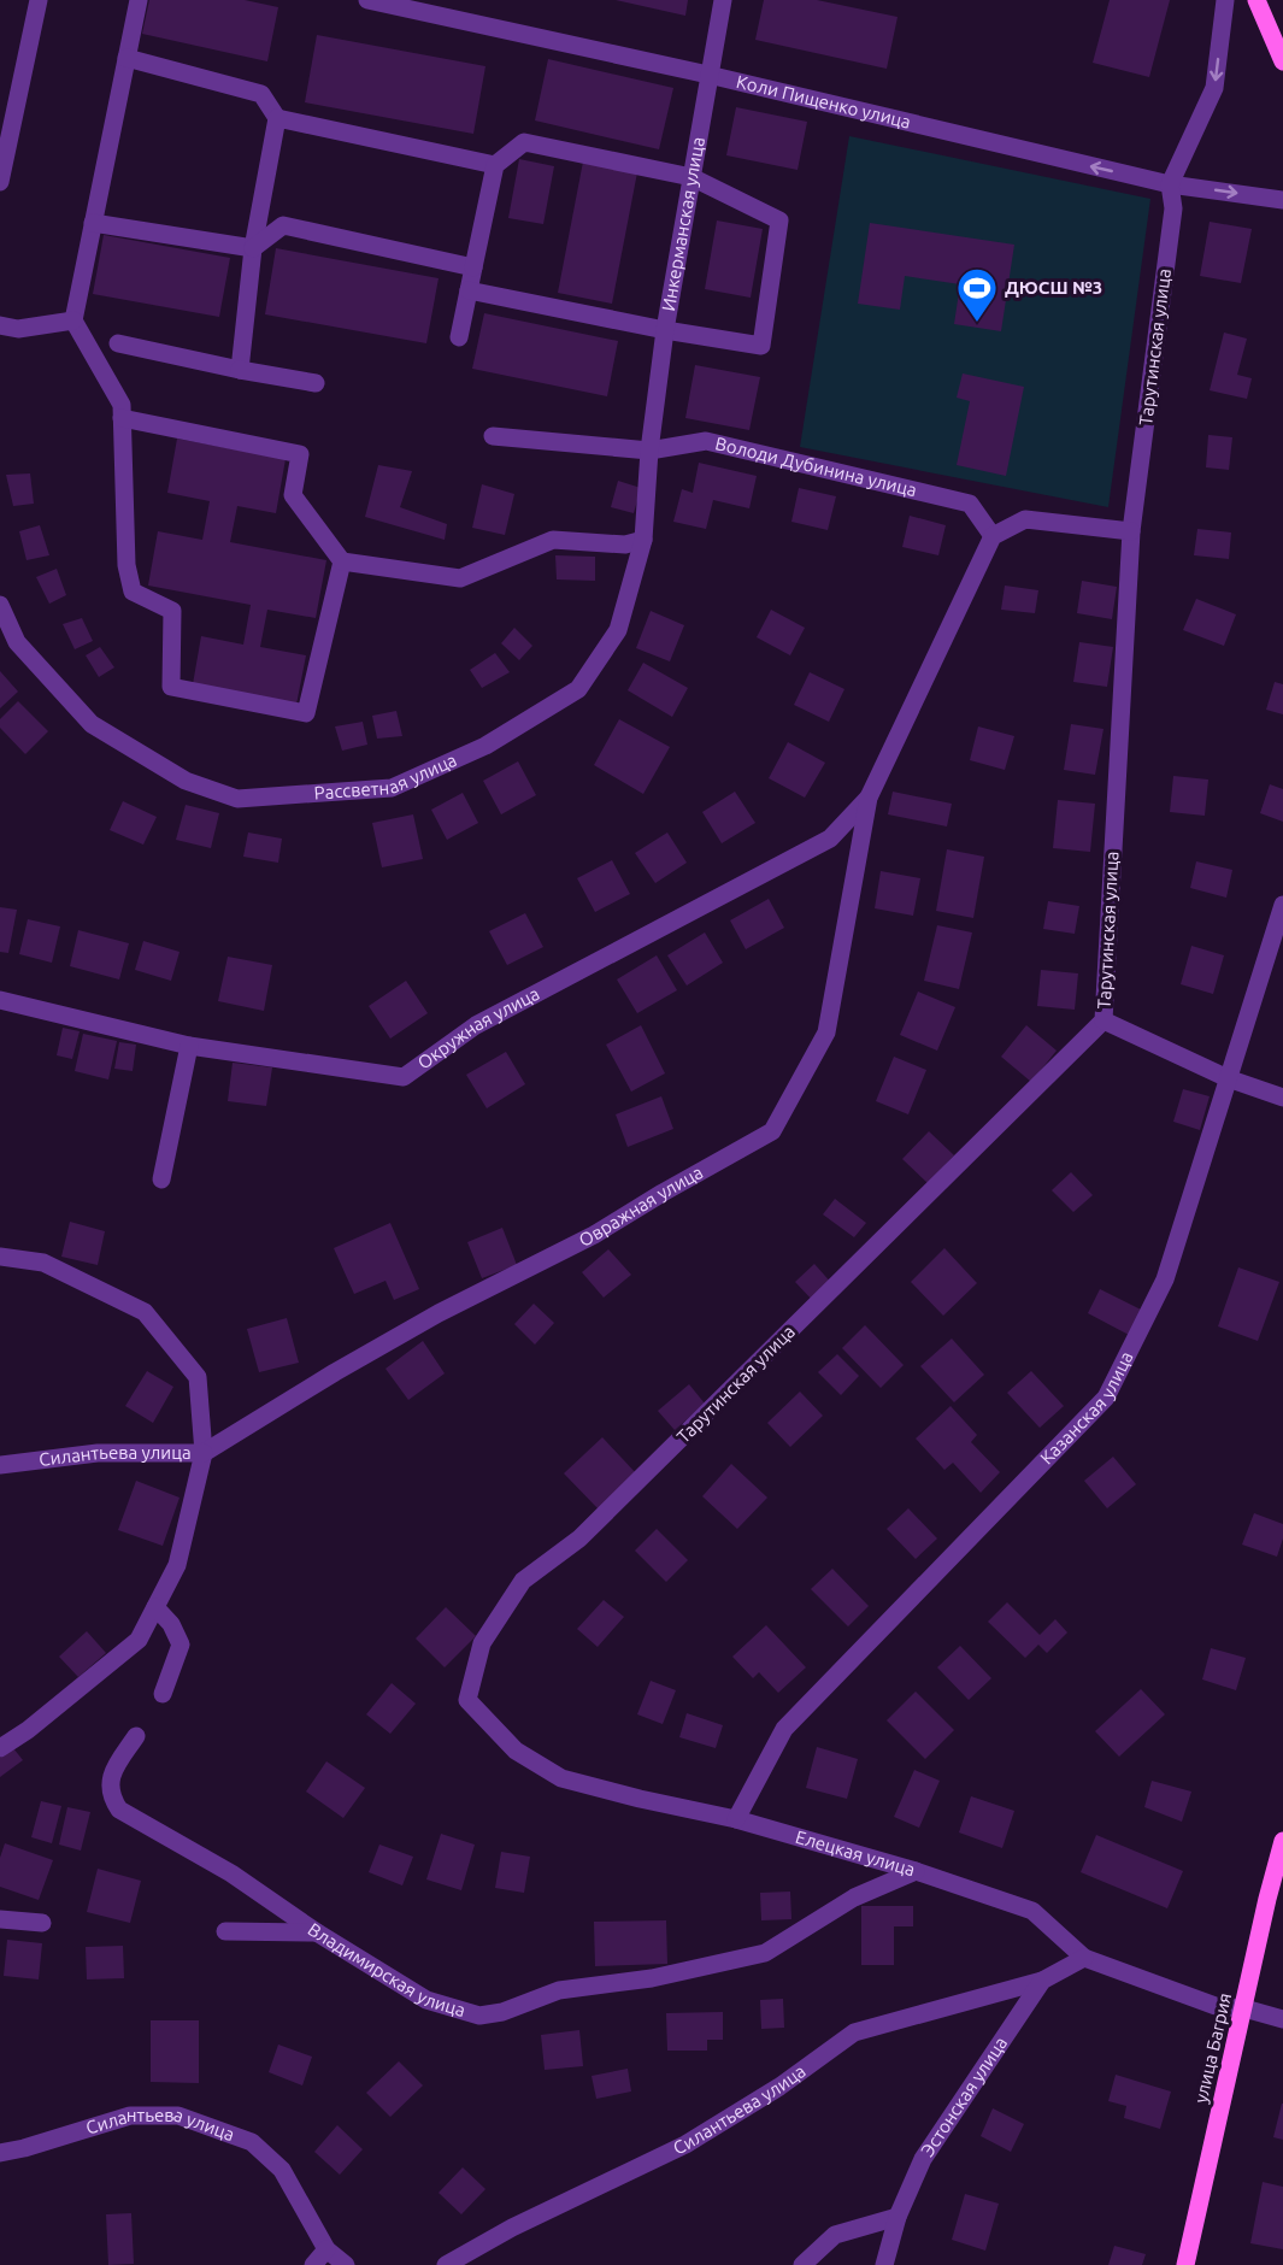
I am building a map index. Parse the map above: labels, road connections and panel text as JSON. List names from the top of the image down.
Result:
{
  "streets": {
    "main road": ["улица Багрия"],
    "street": [
      "Коли Пищенко улица",
      "Инкерманская улица",
      "Тарутинская улица",
      "Володи Дубинина улица",
      "Рассветная улица",
      "Окружная улица",
      "Овражная улица",
      "Казанская улица",
      "Силантьева улица",
      "Елецкая улица",
      "Владимирская улица",
      "Эстонская улица"
    ]
  },
  "crossings": [
    ["Коли Пищенко улица", "Инкерманская улица"],
    ["Коли Пищенко улица", "Тарутинская улица"],
    ["Инкерманская улица", "Володи Дубинина улица"],
    ["Инкерманская улица", "Рассветная улица"],
    ["Тарутинская улица", "Елецкая улица"],
    ["Володи Дубинина улица", "Рассветная улица"],
    ["Окружная улица", "Овражная улица"],
    ["Овражная улица", "Силантьева улица"],
    ["Казанская улица", "Елецкая улица"],
    ["Силантьева улица", "Эстонская улица"],
    ["Елецкая улица", "Владимирская улица"],
    ["Елецкая улица", "улица Багрия"],
    ["Елецкая улица", "Эстонская улица"]
  ],
  "places": {
    "sports": ["ДЮСШ №3"]
  }
}
